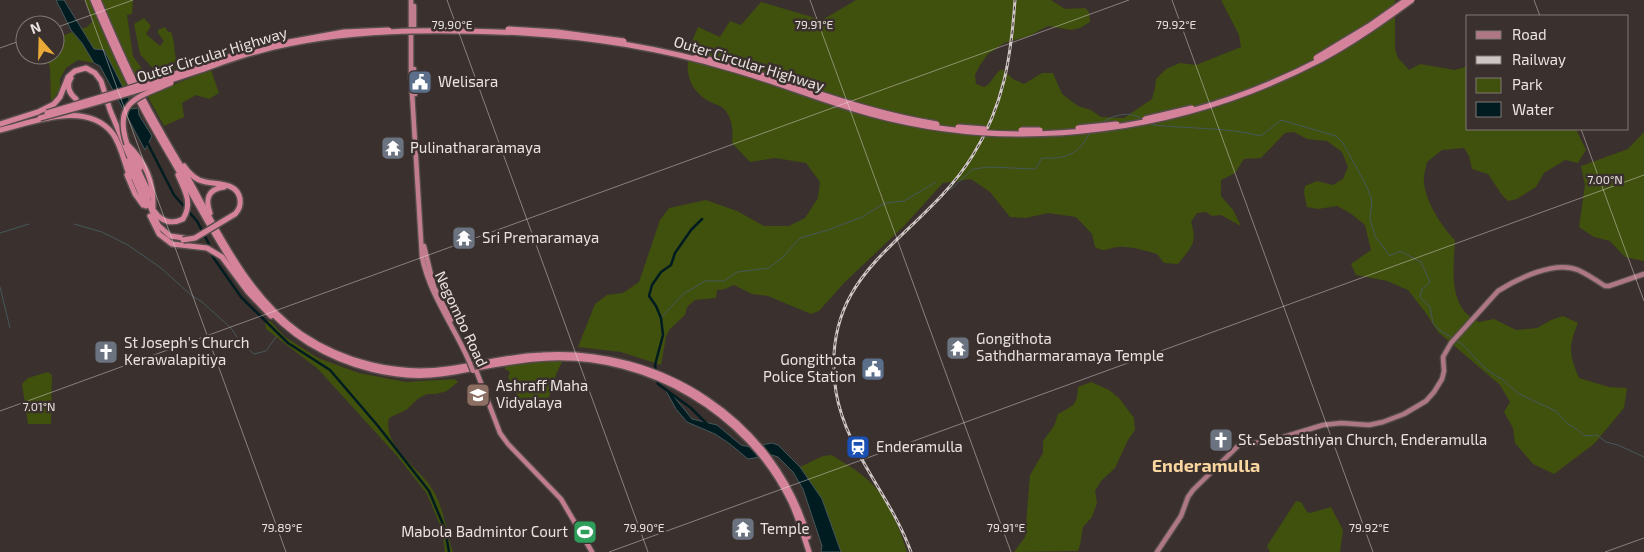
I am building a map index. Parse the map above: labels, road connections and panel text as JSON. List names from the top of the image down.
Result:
{
  "streets": {
    "highway": ["Outer Circular Highway", "Negombo Road"]
  },
  "districts": ["Enderamulla"],
  "places": {
    "public building": ["Welisara", "Gongithota Police Station"],
    "temple": [
      "Pulinathararamaya",
      "Sri Premaramaya",
      "Gongithota Sathdharmaramaya Temple",
      "Temple"
    ],
    "church": ["St Joseph's Church Kerawalapitiya", "St. Sebasthiyan Church, Enderamulla"],
    "school or university": ["Ashraff Maha Vidyalaya"],
    "station": ["Enderamulla"],
    "sports": ["Mabola Badmintor Court"]
  },
  "legend": [
    "Road",
    "Railway",
    "Park",
    "Water"
  ],
  "north": "top",
  "coordinates": [
    "79.91°E",
    "79.90°E",
    "79.92°E",
    "7.00°N",
    "7.01°N",
    "79.89°E"
  ]
}
